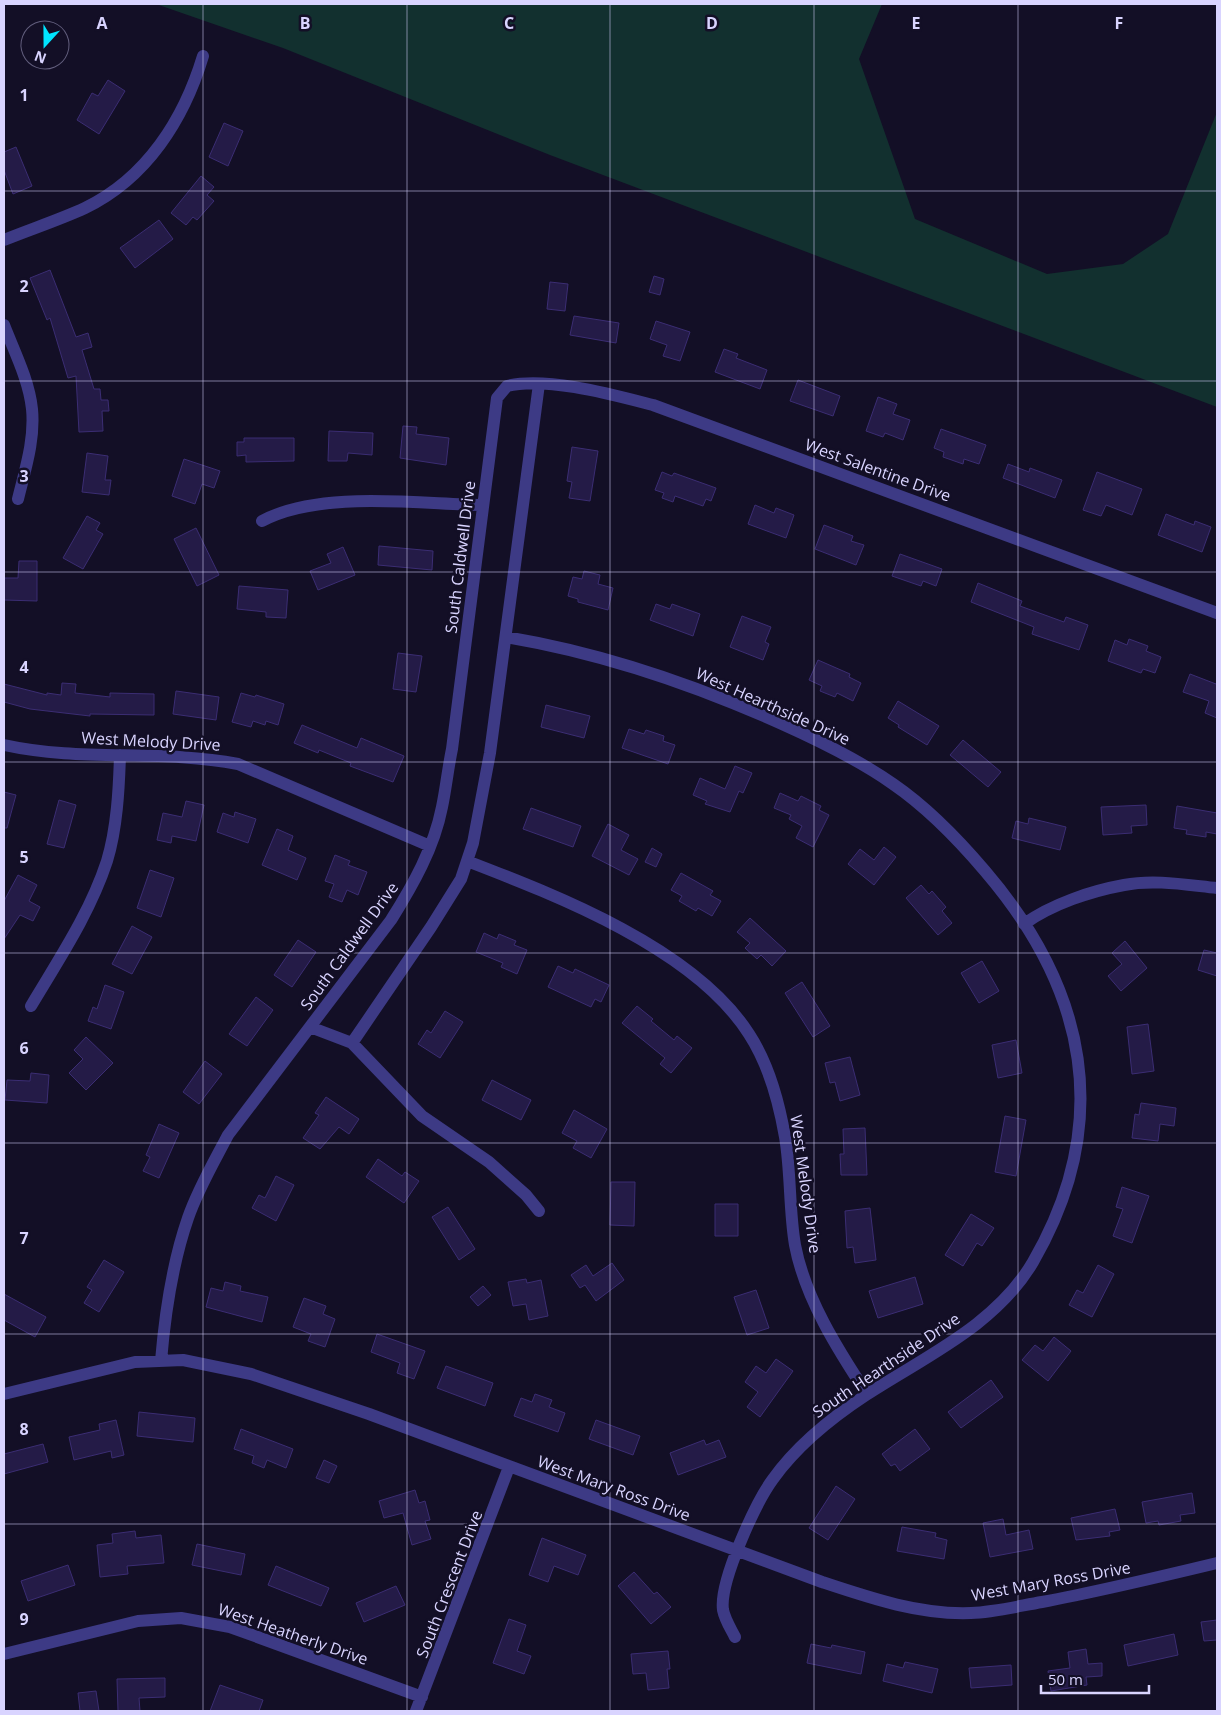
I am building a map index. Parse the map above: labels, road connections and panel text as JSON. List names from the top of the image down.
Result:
{
  "streets": {
    "street": [
      "West Salentine Drive",
      "South Caldwell Drive",
      "West Hearthside Drive",
      "West Melody Drive",
      "South Hearthside Drive",
      "West Mary Ross Drive",
      "South Crescent Drive",
      "West Heatherly Drive"
    ]
  },
  "crossings": [
    ["West Salentine Drive", "South Caldwell Drive"],
    ["South Caldwell Drive", "West Melody Drive"],
    ["South Caldwell Drive", "West Mary Ross Drive"],
    ["West Hearthside Drive", "South Hearthside Drive"],
    ["West Melody Drive", "South Hearthside Drive"],
    ["South Hearthside Drive", "West Mary Ross Drive"],
    ["West Mary Ross Drive", "South Crescent Drive"],
    ["South Crescent Drive", "West Heatherly Drive"]
  ],
  "scale_bar": "50 m",
  "north": "bottom",
  "grid": {
    "columns": [
      "A",
      "B",
      "C",
      "D",
      "E",
      "F"
    ],
    "rows": [
      "1",
      "2",
      "3",
      "4",
      "5",
      "6",
      "7",
      "8",
      "9"
    ]
  }
}
